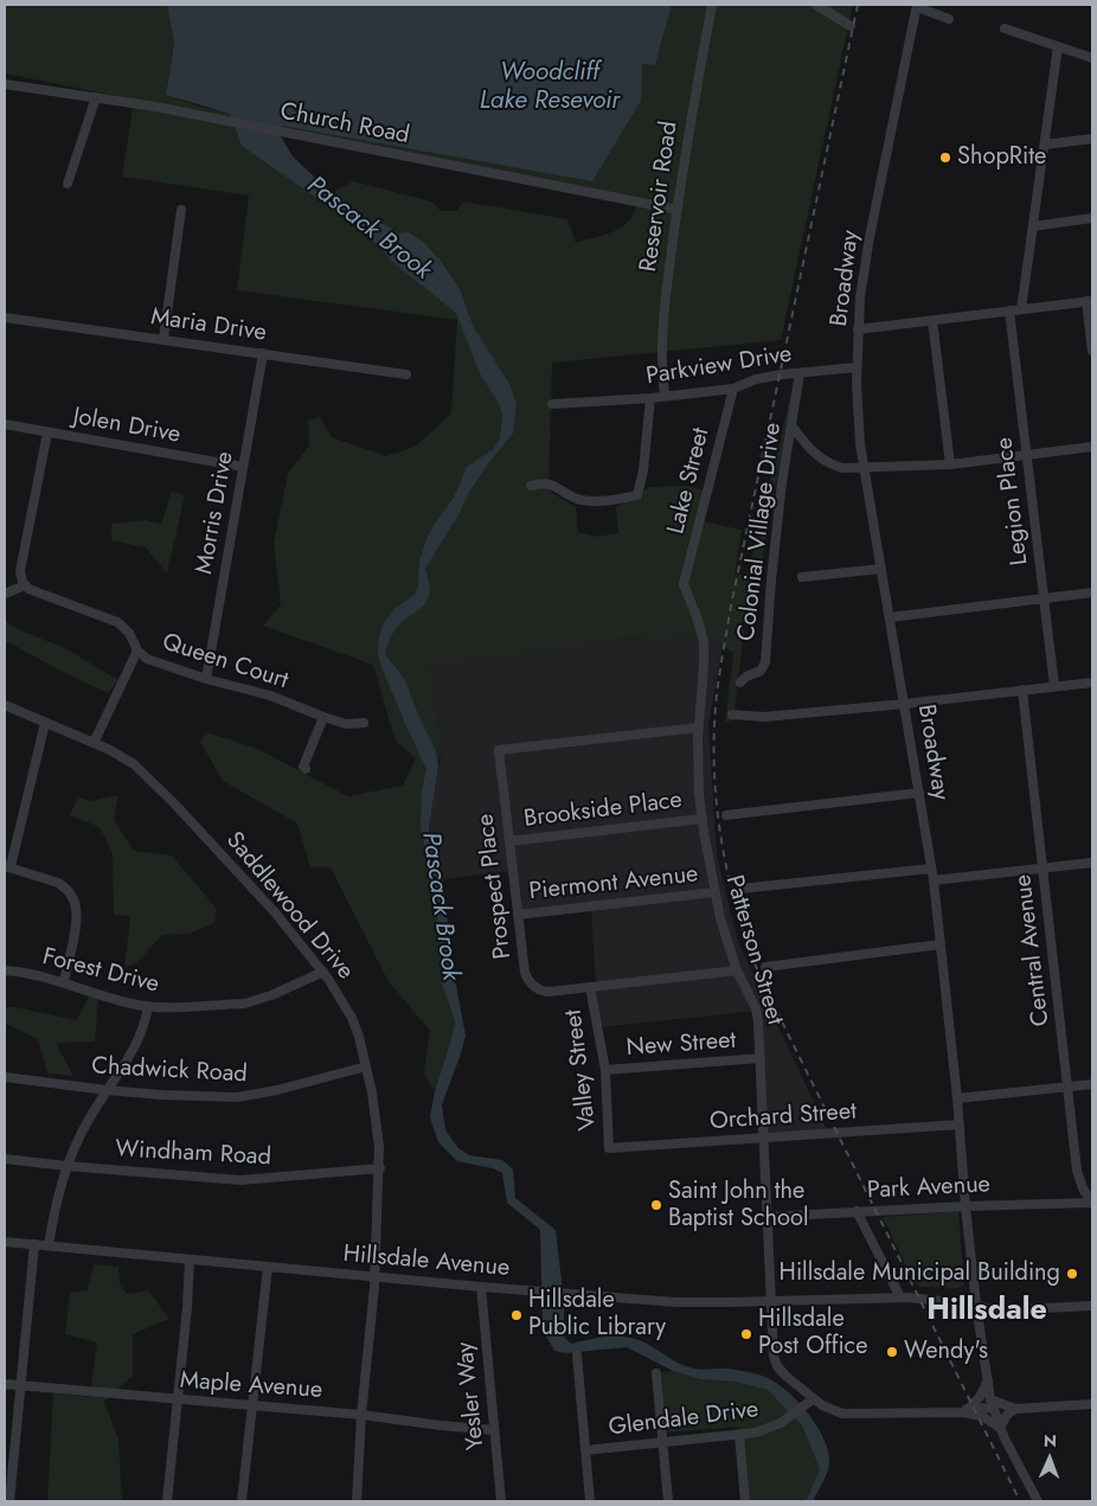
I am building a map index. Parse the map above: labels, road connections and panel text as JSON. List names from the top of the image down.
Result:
{
  "streets": {
    "street": [
      "Church Road",
      "Reservoir Road",
      "Broadway",
      "Maria Drive",
      "Parkview Drive",
      "Jolen Drive",
      "Lake Street",
      "Legion Place",
      "Morris Drive",
      "Colonial Village Drive",
      "Queen Court",
      "Brookside Place",
      "Piermont Avenue",
      "Prospect Place",
      "Saddlewood Drive",
      "Patterson Street",
      "Central Avenue",
      "Forest Drive",
      "New Street",
      "Valley Street",
      "Chadwick Road",
      "Orchard Street",
      "Windham Road",
      "Park Avenue",
      "Hillsdale Avenue",
      "Maple Avenue",
      "Yesler Way",
      "Glendale Drive"
    ]
  },
  "crossings": [
    ["Church Road", "Reservoir Road"],
    ["Reservoir Road", "Parkview Drive"],
    ["Broadway", "Parkview Drive"],
    ["Broadway", "Orchard Street"],
    ["Broadway", "Park Avenue"],
    ["Broadway", "Hillsdale Avenue"],
    ["Maria Drive", "Morris Drive"],
    ["Parkview Drive", "Lake Street"],
    ["Parkview Drive", "Colonial Village Drive"],
    ["Jolen Drive", "Morris Drive"],
    ["Lake Street", "Patterson Street"],
    ["Morris Drive", "Queen Court"],
    ["Brookside Place", "Prospect Place"],
    ["Brookside Place", "Patterson Street"],
    ["Piermont Avenue", "Prospect Place"],
    ["Piermont Avenue", "Patterson Street"],
    ["Prospect Place", "Patterson Street"],
    ["Prospect Place", "Valley Street"],
    ["Saddlewood Drive", "Forest Drive"],
    ["Saddlewood Drive", "Chadwick Road"],
    ["Saddlewood Drive", "Windham Road"],
    ["Saddlewood Drive", "Hillsdale Avenue"],
    ["Saddlewood Drive", "Maple Avenue"],
    ["Patterson Street", "New Street"],
    ["Patterson Street", "Orchard Street"],
    ["Patterson Street", "Park Avenue"],
    ["Patterson Street", "Hillsdale Avenue"],
    ["Patterson Street", "Glendale Drive"],
    ["Central Avenue", "Park Avenue"],
    ["New Street", "Valley Street"],
    ["Valley Street", "Orchard Street"],
    ["Hillsdale Avenue", "Yesler Way"],
    ["Maple Avenue", "Yesler Way"]
  ],
  "districts": ["Hillsdale"],
  "water": ["Woodcliff Lake Resevoir", "Pascack Brook"],
  "places": [
    "ShopRite",
    "Saint John the Baptist School",
    "Hillsdale Municipal Building",
    "Hillsdale Public Library",
    "Hillsdale Post Office",
    "Wendy's"
  ],
  "north": "top"
}
